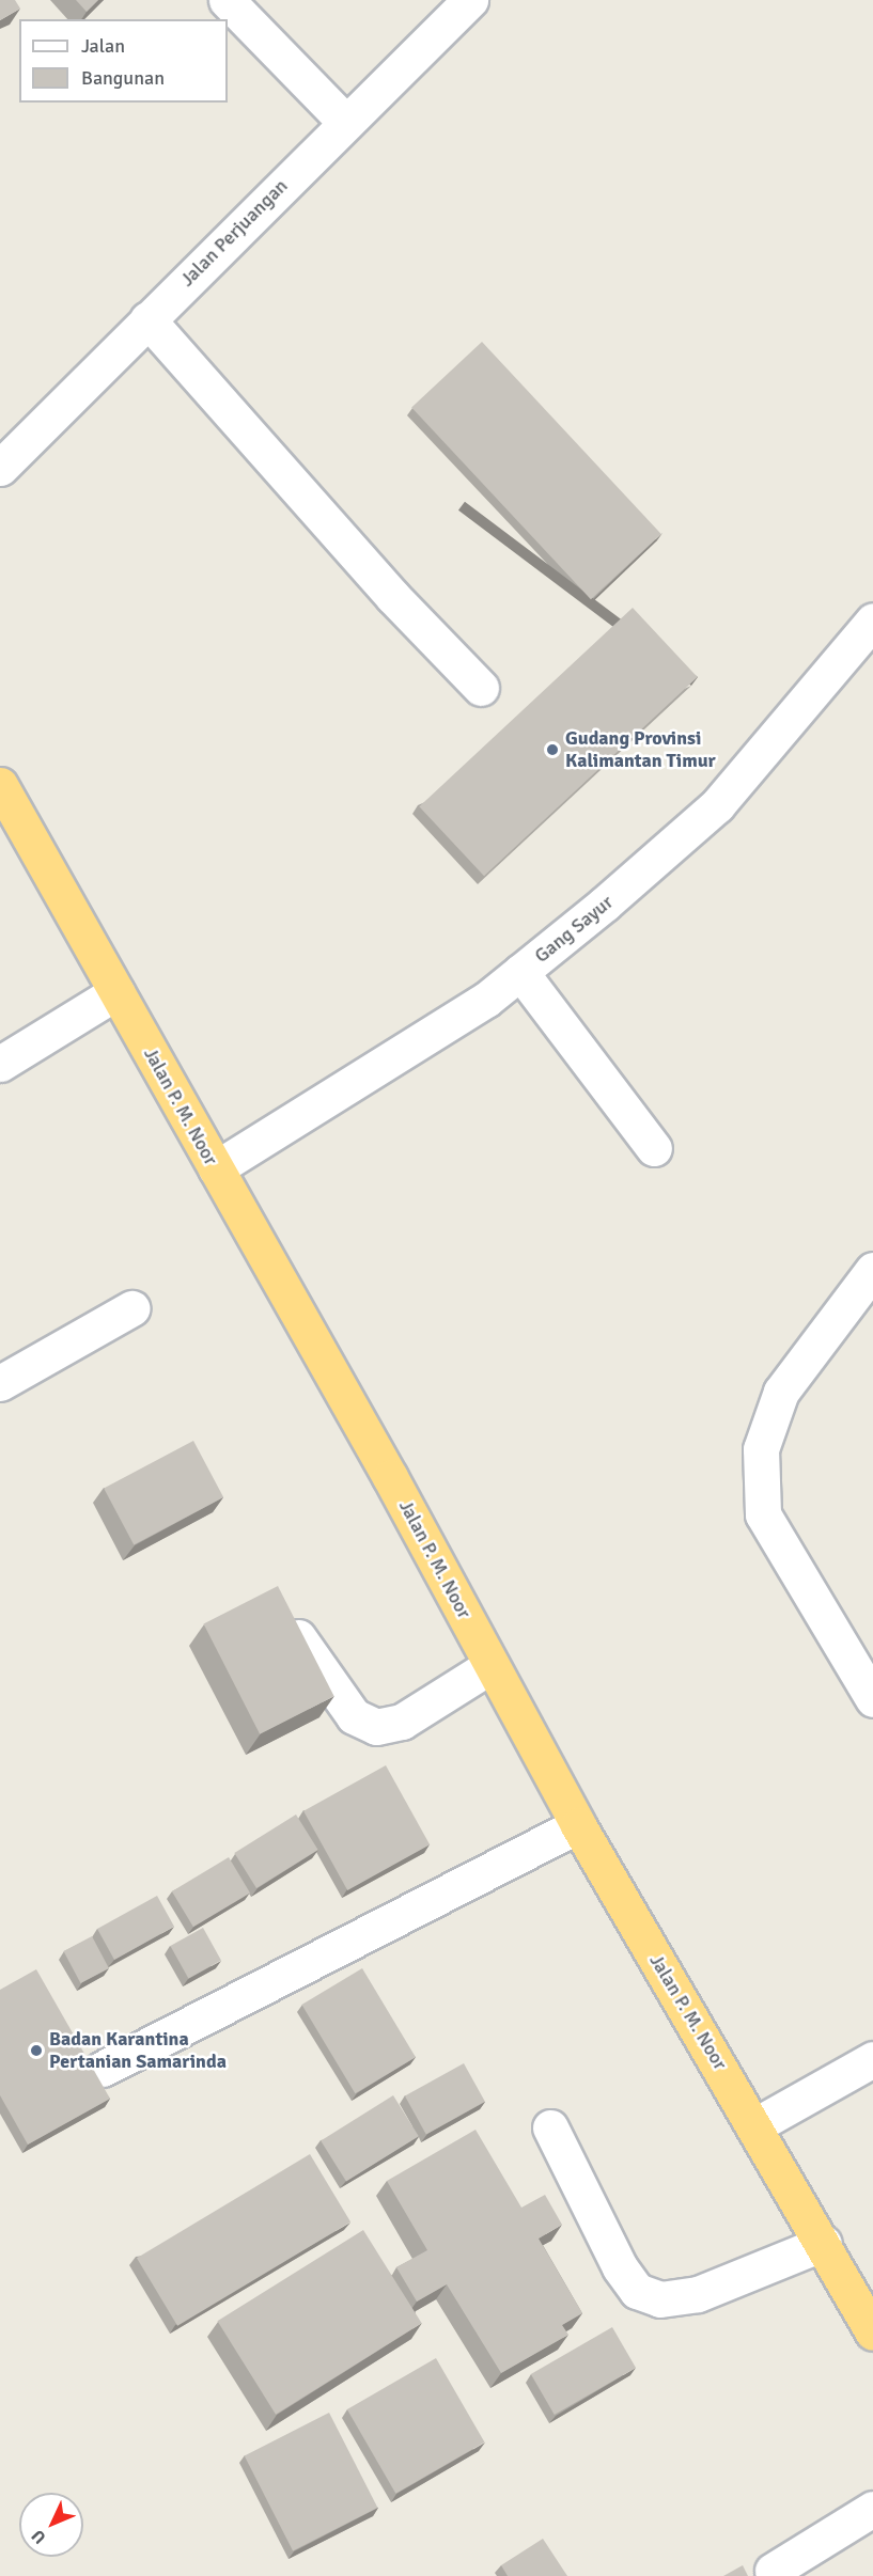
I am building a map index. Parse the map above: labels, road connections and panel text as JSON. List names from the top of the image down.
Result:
{
  "streets": {
    "highway": ["Jalan P. M. Noor"],
    "street": ["Jalan Perjuangan", "Gang Sayur"]
  },
  "crossings": [
    ["Gang Sayur", "Jalan P. M. Noor"]
  ],
  "places": ["Gudang Provinsi Kalimantan Timur", "Badan Karantina Pertanian Samarinda"],
  "legend": ["Jalan", "Bangunan"],
  "north": "bottom left"
}
